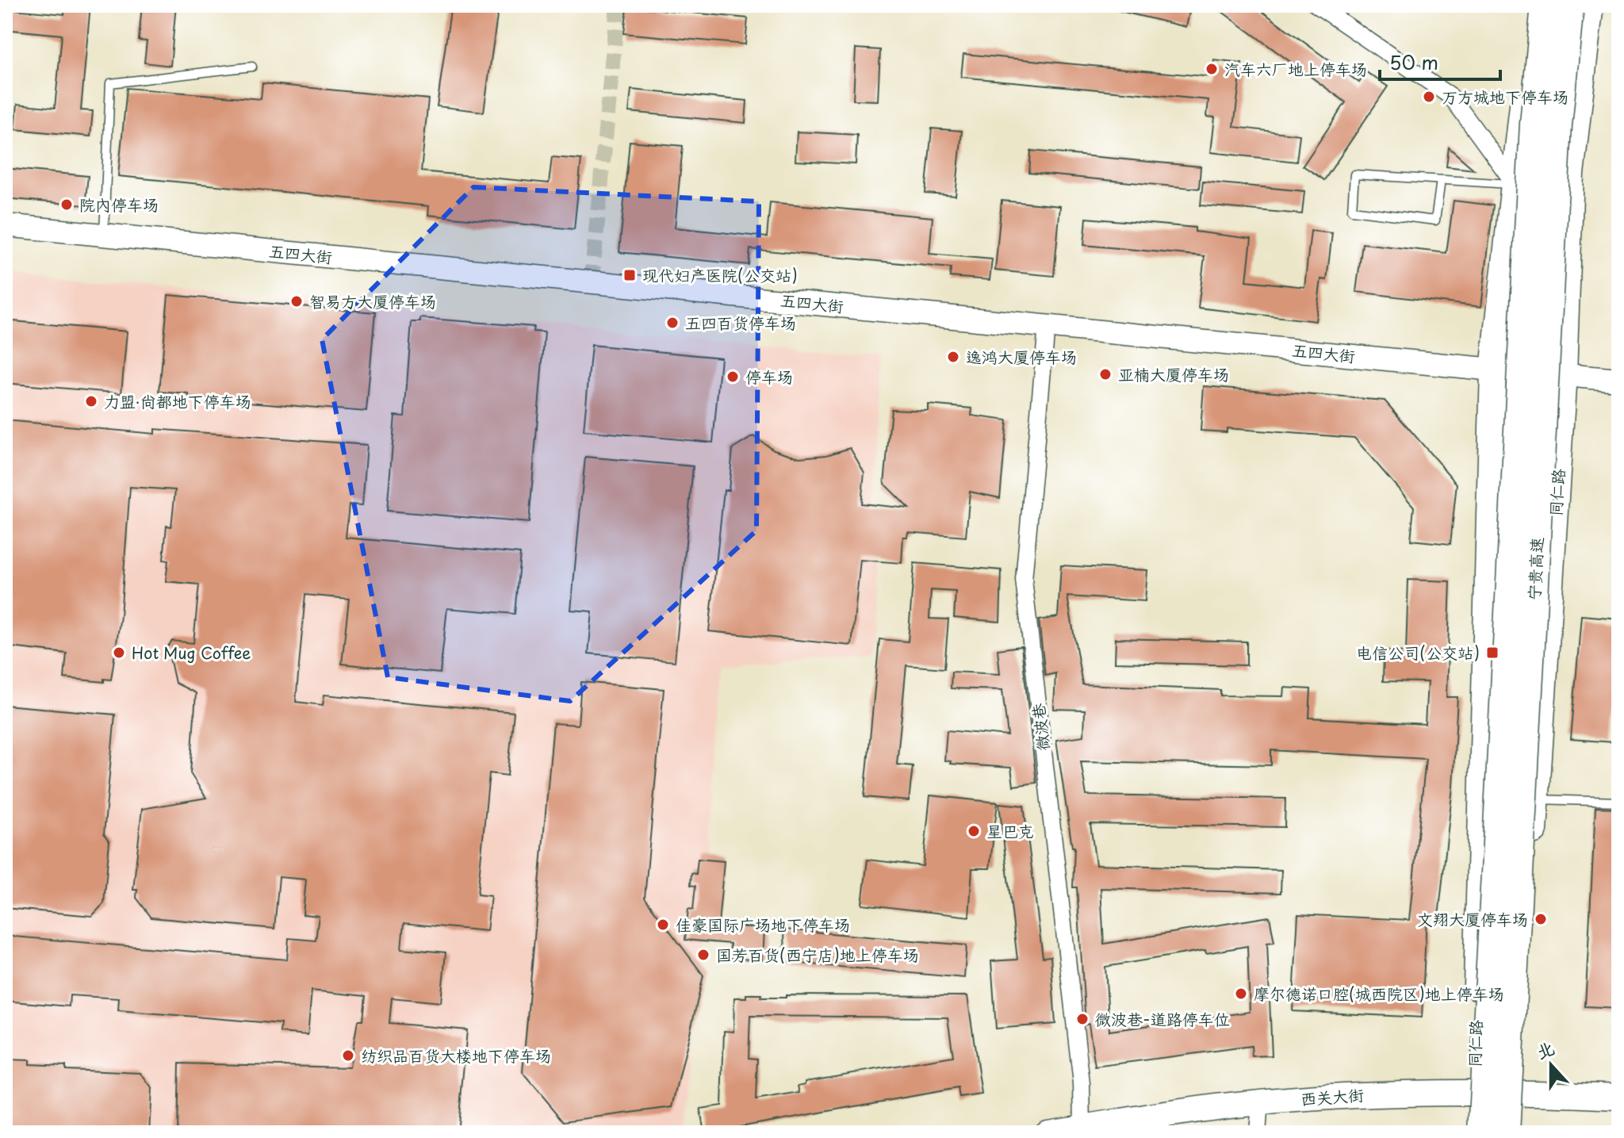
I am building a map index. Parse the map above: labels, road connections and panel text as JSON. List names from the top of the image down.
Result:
{
  "streets": {
    "highway": ["宁贵高速"],
    "main road": ["五四大街", "同仁路", "西关大街"],
    "street": ["微波巷"]
  },
  "crossings": [
    ["五四大街", "同仁路"],
    ["五四大街", "微波巷"],
    ["同仁路", "西关大街"],
    ["微波巷", "西关大街"]
  ],
  "places": {
    "other": [
      "汽车六厂地上停车场",
      "万方城地下停车场",
      "院内停车场",
      "智易方大厦停车场",
      "五四百货停车场",
      "逸鸿大厦停车场",
      "亚楠大厦停车场",
      "停车场",
      "力盟·尚都地下停车场",
      "Hot Mug Coffee",
      "星巴克",
      "文翔大厦停车场",
      "佳豪国际广场地下停车场",
      "国芳百货(西宁店)地上停车场",
      "摩尔德诺口腔(城西院区)地上停车场",
      "微波巷-道路停车位",
      "纺织品百货大楼地下停车场"
    ],
    "transit": ["现代妇产医院(公交站)", "电信公司(公交站)"]
  },
  "scale_bar": "50 m",
  "north": "top"
}
